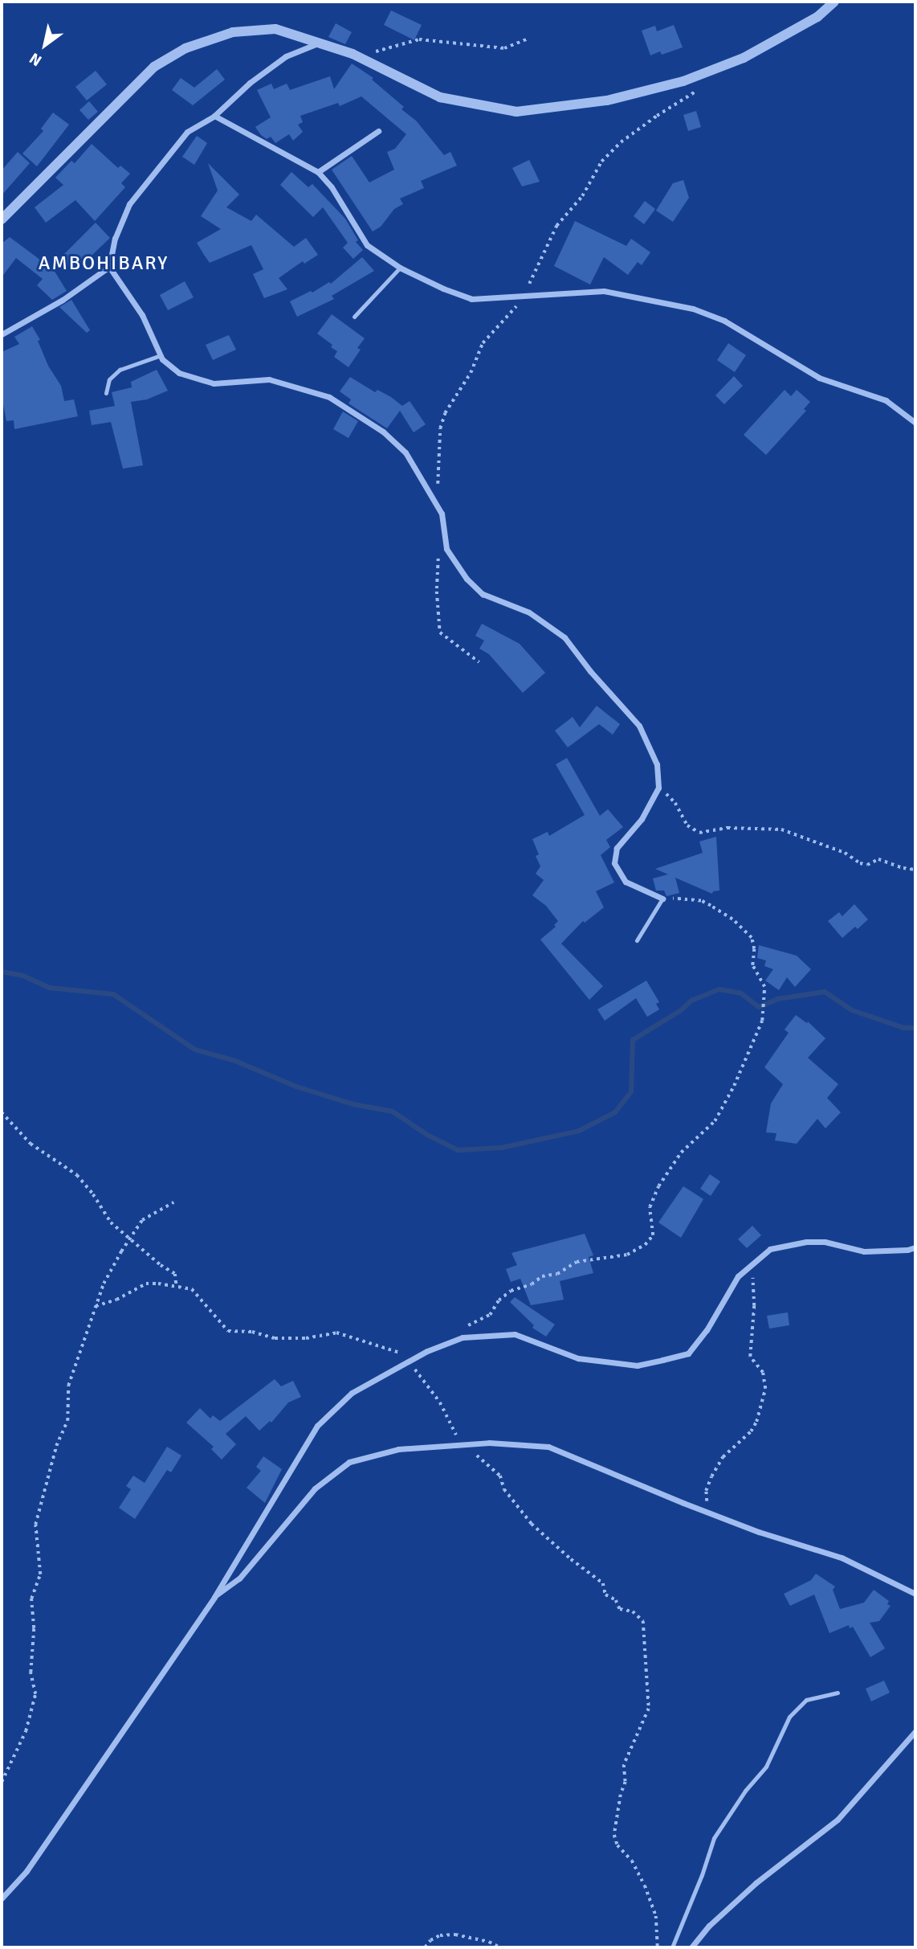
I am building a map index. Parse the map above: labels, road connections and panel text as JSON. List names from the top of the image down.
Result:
{
  "districts": ["AMBOHIBARY"],
  "north": "bottom left"
}
